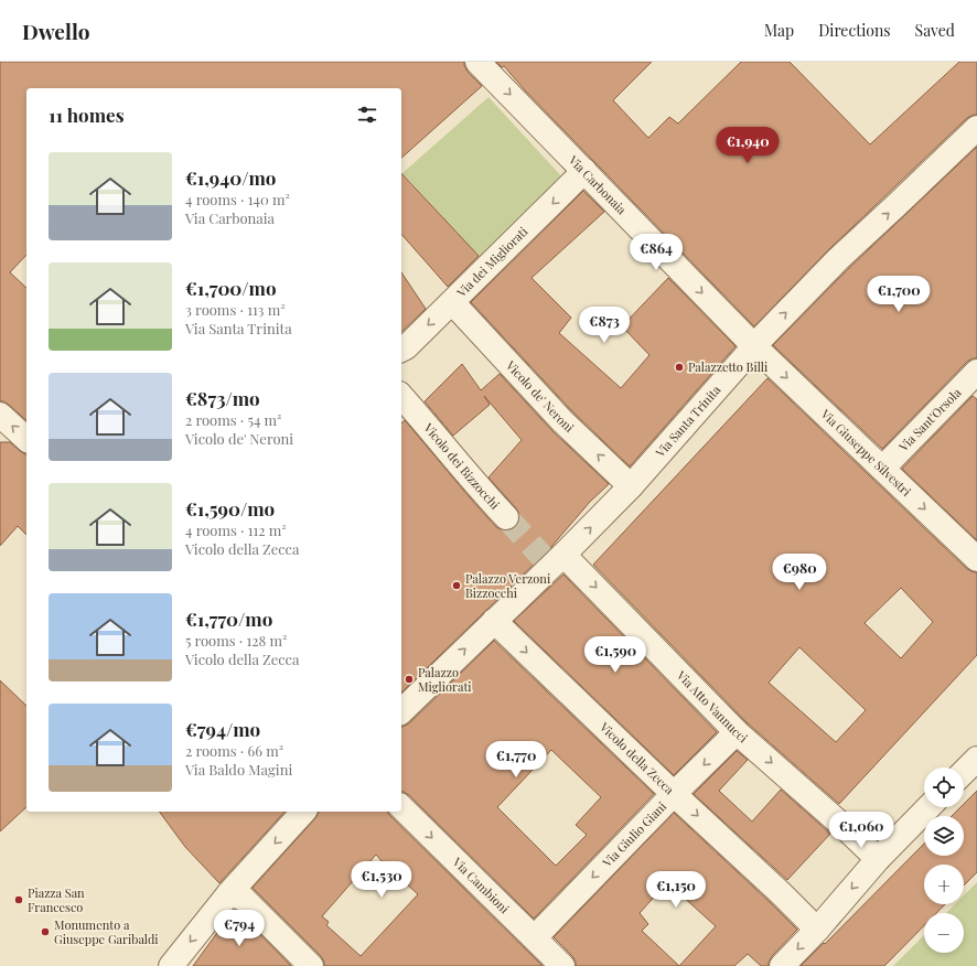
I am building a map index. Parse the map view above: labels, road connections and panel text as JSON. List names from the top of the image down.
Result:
{
  "streets": {
    "street": [
      "Via Carbonaia",
      "Via dei Migliorati",
      "Vicolo de' Neroni",
      "Via Sant'Orsola",
      "Via Santa Trinita",
      "Via Giuseppe Silvestri",
      "Vicolo dei Bizzocchi",
      "Via Atto Vannucci",
      "Vicolo della Zecca",
      "Via Giulio Giani",
      "Via Cambioni"
    ]
  },
  "crossings": [
    ["Via Carbonaia", "Via dei Migliorati"],
    ["Via Carbonaia", "Via Santa Trinita"],
    ["Via Carbonaia", "Via Giuseppe Silvestri"],
    ["Via dei Migliorati", "Vicolo de' Neroni"],
    ["Vicolo de' Neroni", "Via Santa Trinita"],
    ["Via Sant'Orsola", "Via Giuseppe Silvestri"],
    ["Via Santa Trinita", "Via Giuseppe Silvestri"],
    ["Via Santa Trinita", "Via Atto Vannucci"],
    ["Via Santa Trinita", "Vicolo della Zecca"],
    ["Via Atto Vannucci", "Via Giulio Giani"],
    ["Vicolo della Zecca", "Via Giulio Giani"],
    ["Via Giulio Giani", "Via Cambioni"]
  ],
  "one_way": [
    "Via Carbonaia",
    "Via dei Migliorati",
    "Vicolo de' Neroni",
    "Via Santa Trinita",
    "Via Giuseppe Silvestri",
    "Via Atto Vannucci",
    "Vicolo della Zecca",
    "Via Cambioni"
  ],
  "places": [
    "Palazzetto Billi",
    "Palazzo Verzoni Bizzocchi",
    "Palazzo Migliorati",
    "Piazza San Francesco",
    "Monumento a Giuseppe Garibaldi"
  ],
  "page": {
    "header": "Dwello",
    "nav": ["Map", "Directions", "Saved"],
    "heading": "11 homes",
    "price": [
      "€1,940",
      "€864",
      "€1,700",
      "€873",
      "€980",
      "€1,590",
      "€1,770",
      "€1,060",
      "€1,530",
      "€1,150",
      "€794"
    ],
    "list": [
      {
        "name": "€1,940/mo",
        "note": "4 rooms · 140 m² · Via Carbonaia"
      },
      {
        "name": "€1,700/mo",
        "note": "3 rooms · 113 m² · Via Santa Trinita"
      },
      {
        "name": "€873/mo",
        "note": "2 rooms · 54 m² · Vicolo de' Neroni"
      },
      {
        "name": "€1,590/mo",
        "note": "4 rooms · 112 m² · Vicolo della Zecca"
      },
      {
        "name": "€1,770/mo",
        "note": "5 rooms · 128 m² · Vicolo della Zecca"
      },
      {
        "name": "€794/mo",
        "note": "2 rooms · 66 m² · Via Baldo Magini"
      }
    ],
    "map_buttons": ["+", "−"]
  }
}
